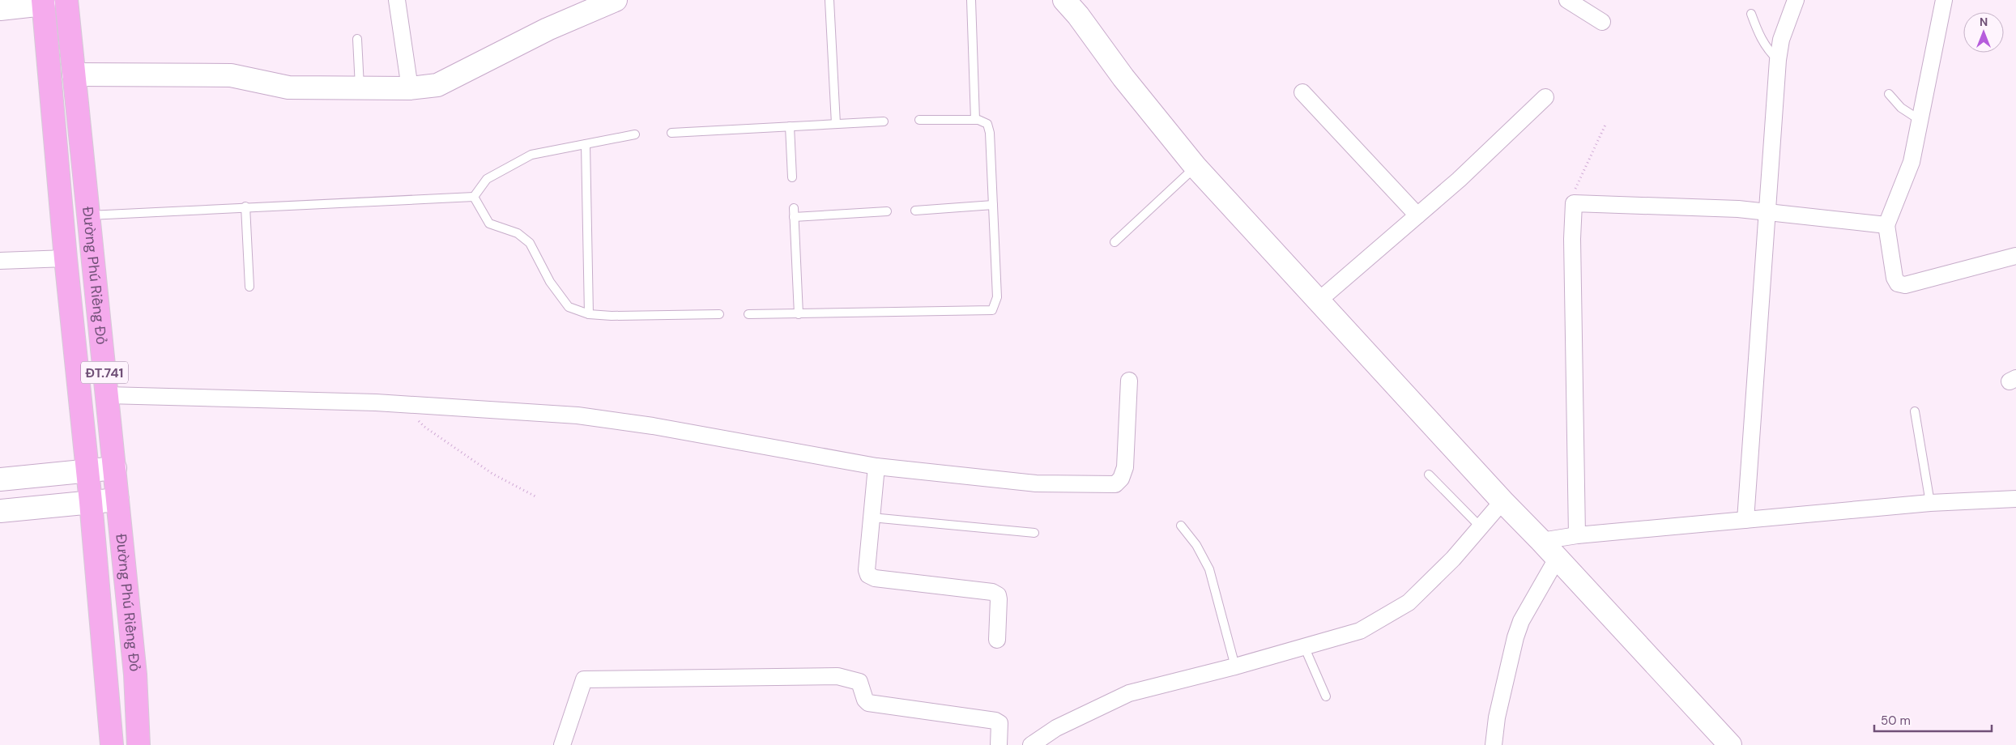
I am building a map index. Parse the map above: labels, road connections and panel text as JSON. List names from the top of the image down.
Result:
{
  "streets": {
    "main road": ["Đường Phú Riềng Đỏ", "ĐT.741"]
  },
  "scale_bar": "50 m",
  "north": "top"
}
